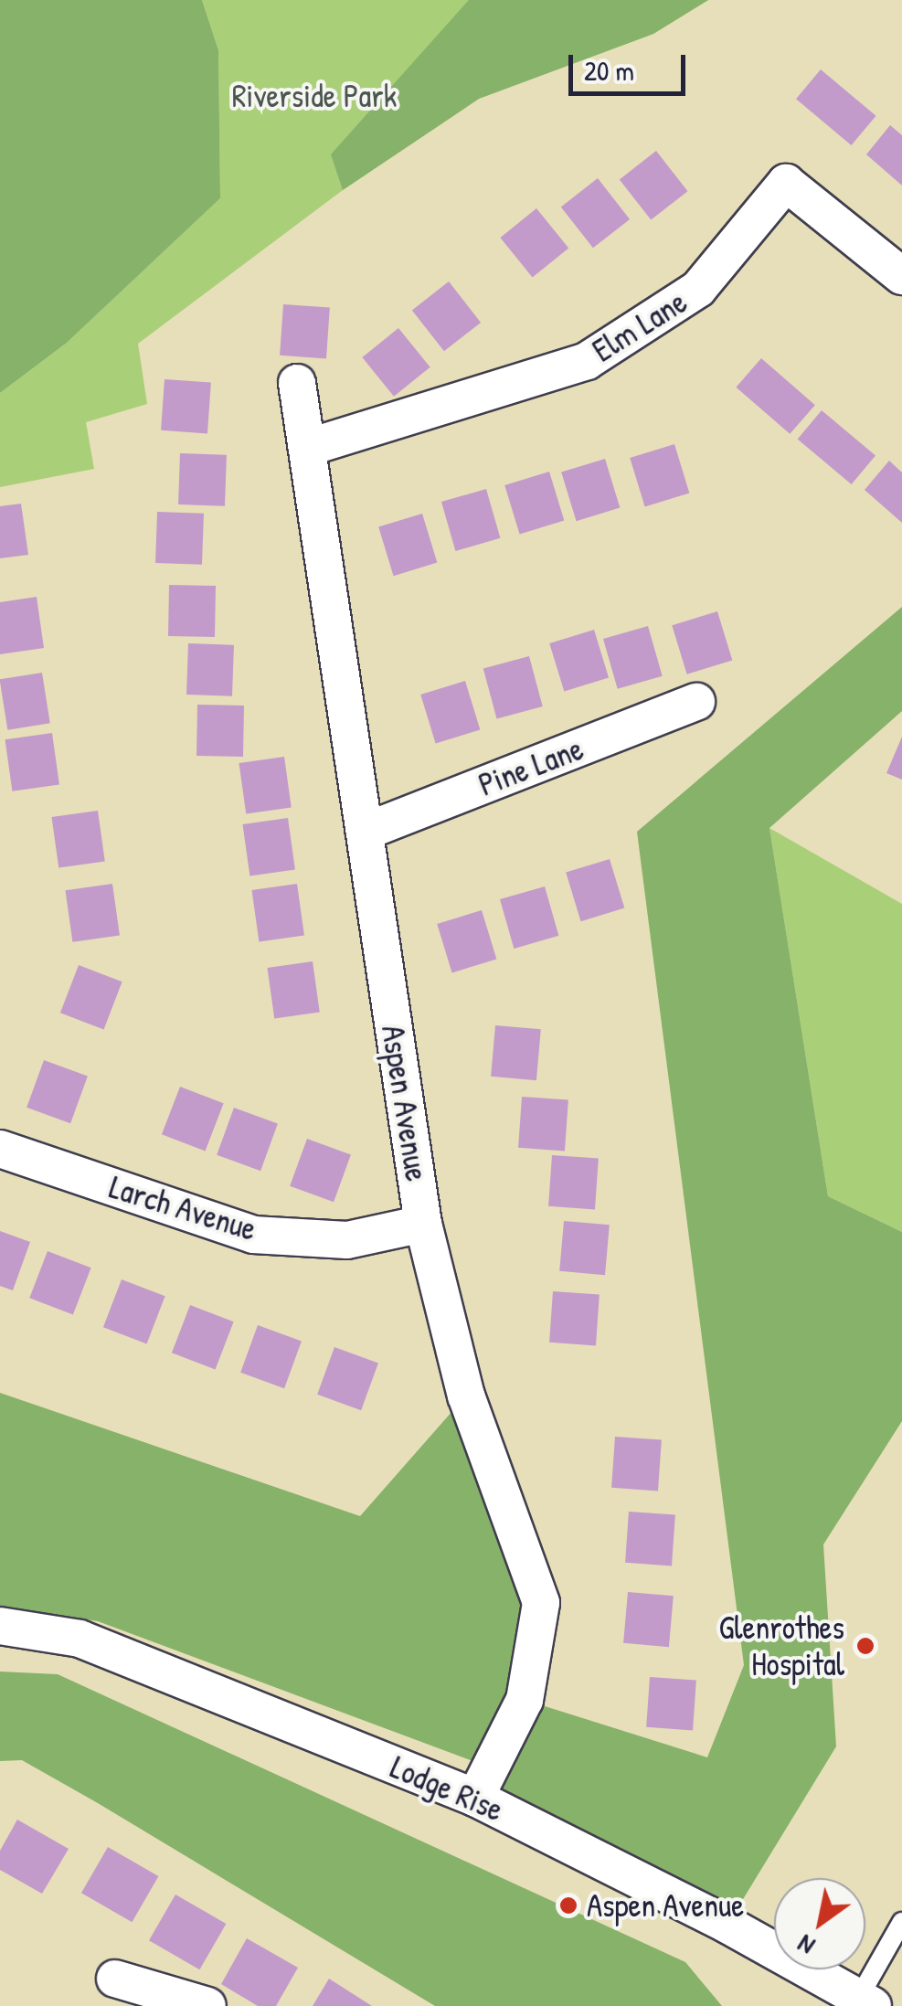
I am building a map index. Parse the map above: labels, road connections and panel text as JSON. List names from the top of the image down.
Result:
{
  "streets": {
    "street": [
      "Elm Lane",
      "Pine Lane",
      "Aspen Avenue",
      "Larch Avenue",
      "Lodge Rise"
    ]
  },
  "crossings": [
    ["Elm Lane", "Aspen Avenue"],
    ["Pine Lane", "Aspen Avenue"],
    ["Aspen Avenue", "Larch Avenue"],
    ["Aspen Avenue", "Lodge Rise"]
  ],
  "parks": ["Riverside Park"],
  "places": ["Glenrothes Hospital", "Aspen Avenue"],
  "scale_bar": "20 m",
  "north": "bottom left"
}
